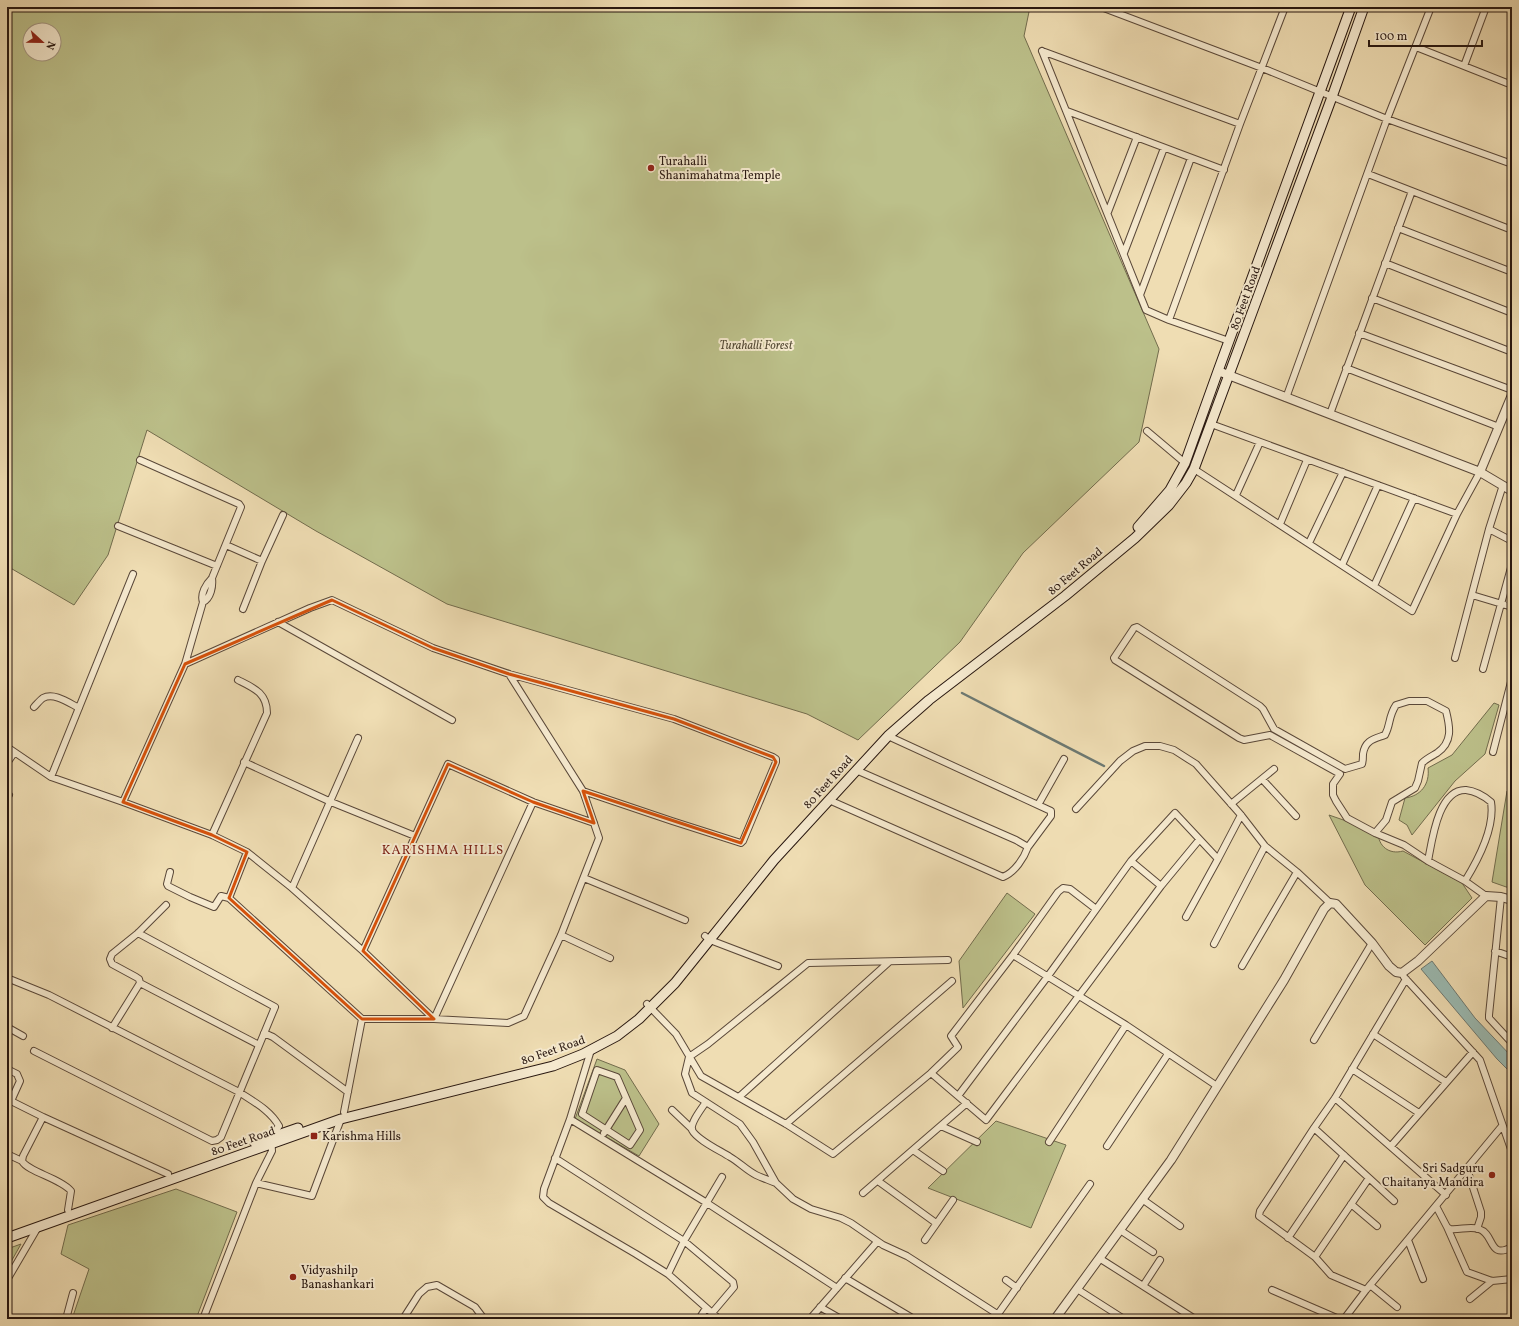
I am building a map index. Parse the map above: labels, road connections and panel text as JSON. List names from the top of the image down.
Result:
{
  "streets": {
    "main road": ["80 Feet Road"]
  },
  "districts": ["KARISHMA HILLS"],
  "parks": ["Turahalli Forest"],
  "places": {
    "other": ["Turahalli Shanimahatma Temple", "Sri Sadguru Chaitanya Mandira", "Vidyashilp Banashankari"],
    "transit": ["Karishma Hills"]
  },
  "scale_bar": "100 m",
  "north": "right"
}
